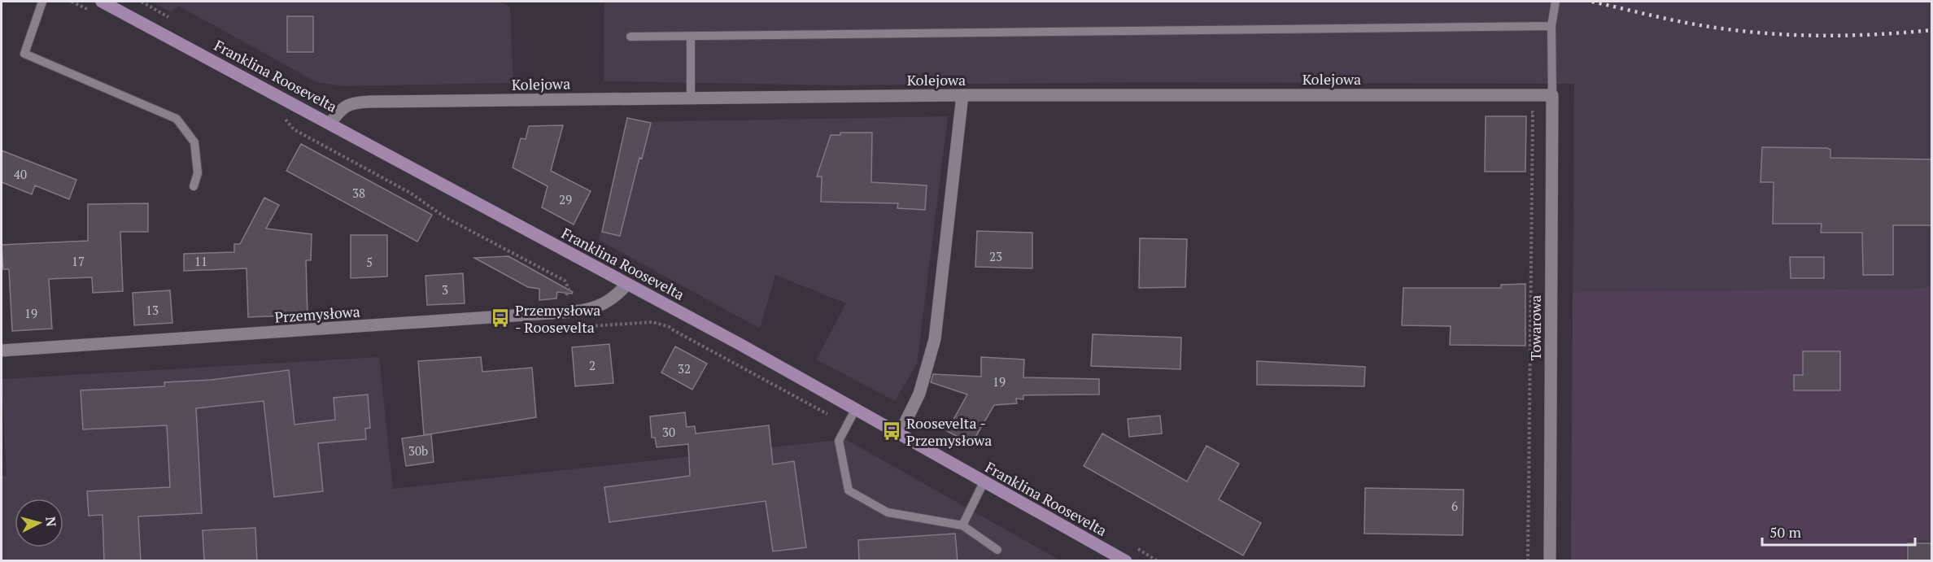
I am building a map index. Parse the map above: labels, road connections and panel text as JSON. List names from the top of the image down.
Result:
{
  "streets": {
    "street": [
      "Franklina Roosevelta",
      "Kolejowa",
      "Przemysłowa",
      "Towarowa"
    ]
  },
  "crossings": [
    ["Franklina Roosevelta", "Kolejowa"],
    ["Franklina Roosevelta", "Przemysłowa"],
    ["Kolejowa", "Towarowa"]
  ],
  "places": {
    "bus stop": ["Przemysłowa - Roosevelta", "Roosevelta - Przemysłowa"]
  },
  "house_numbers": [
    "40",
    "38",
    "29",
    "23",
    "17",
    "11",
    "5",
    "3",
    "13",
    "19",
    "2",
    "32",
    "19",
    "30",
    "30b",
    "6"
  ],
  "scale_bar": "50 m",
  "north": "right"
}
